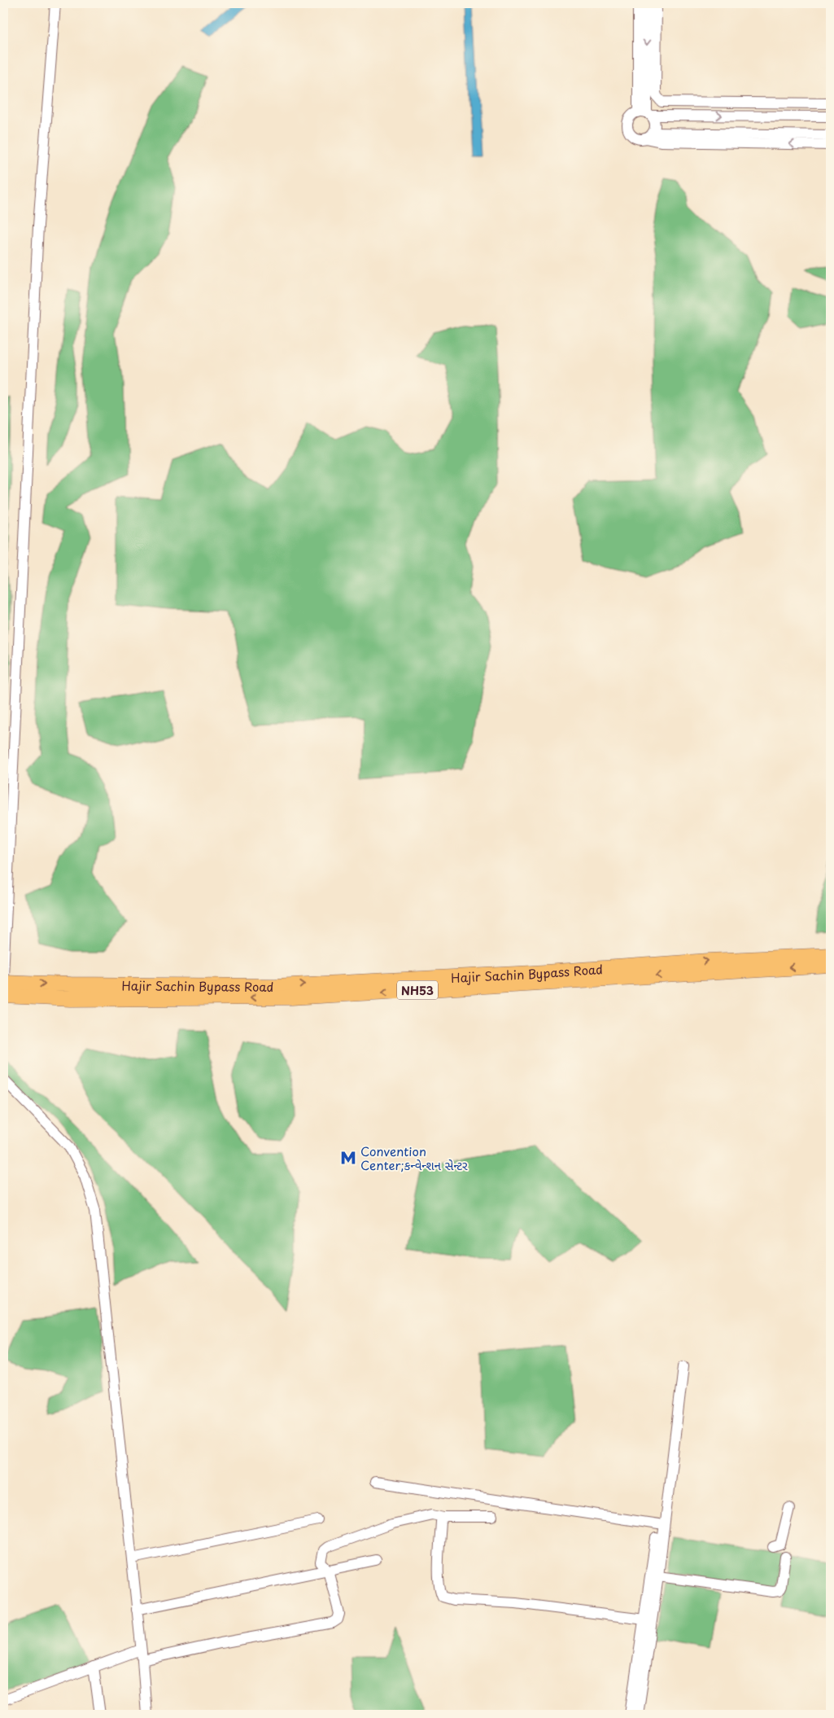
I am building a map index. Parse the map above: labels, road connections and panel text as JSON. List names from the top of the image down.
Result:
{
  "streets": {
    "highway": ["Hajir Sachin Bypass Road", "NH53"]
  },
  "places": {
    "metro station": ["Convention Center;કન્વેન્શન સેન્ટર"]
  }
}
